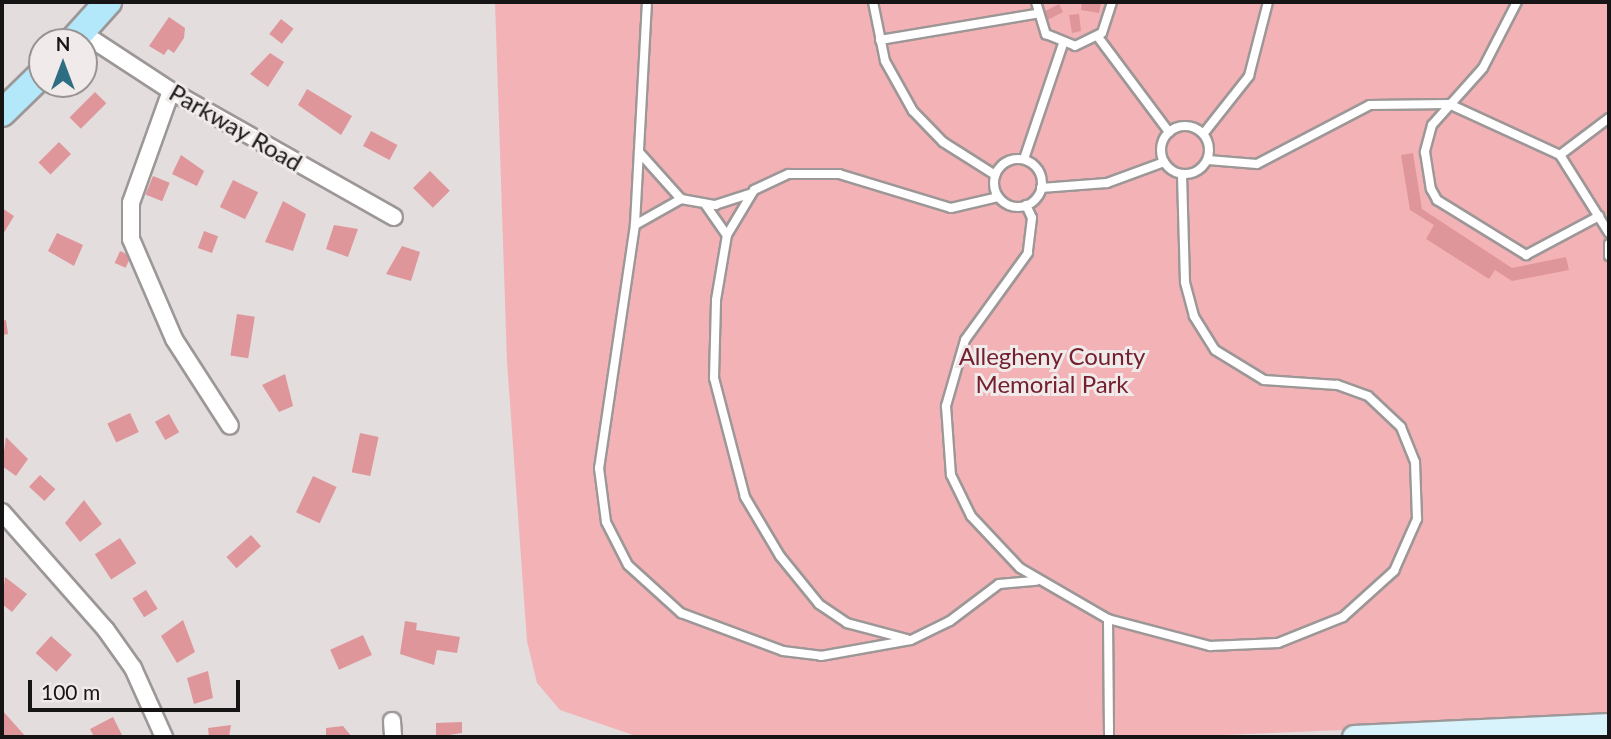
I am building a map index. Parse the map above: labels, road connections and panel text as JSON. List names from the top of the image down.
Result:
{
  "streets": {
    "street": ["Parkway Road"]
  },
  "parks": ["Allegheny County Memorial Park"],
  "scale_bar": "100 m",
  "north": "top"
}
